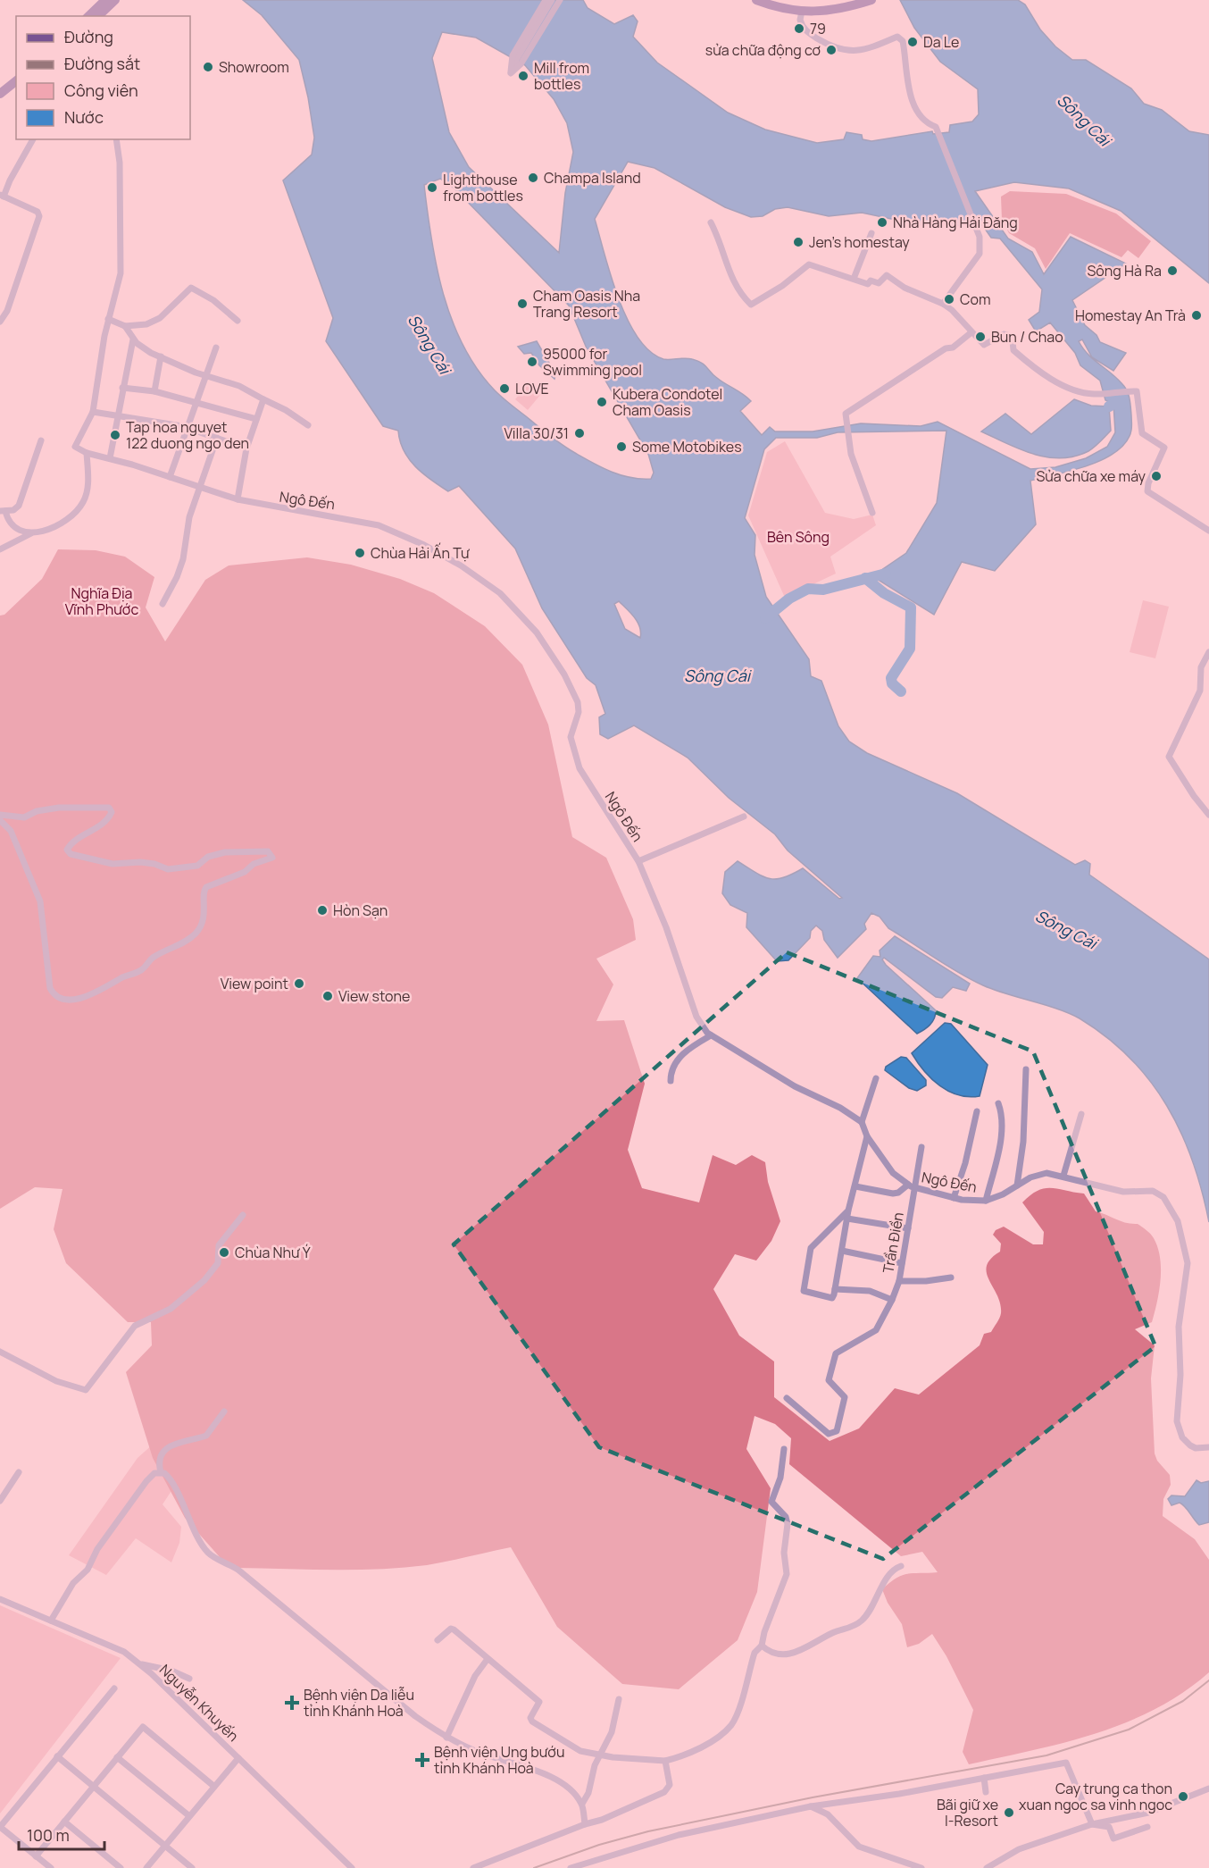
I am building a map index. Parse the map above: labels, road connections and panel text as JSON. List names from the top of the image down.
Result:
{
  "streets": {
    "street": ["Ngô Đến", "Trần Điền", "Nguyễn Khuyến"]
  },
  "crossings": [
    ["Ngô Đến", "Trần Điền"]
  ],
  "water": ["Sông Cái"],
  "parks": ["Bên Sông", "Nghĩa Địa Vĩnh Phước"],
  "places": {
    "other": [
      "79",
      "Da Le",
      "sửa chữa động cơ",
      "Showroom",
      "Mill from bottles",
      "Champa Island",
      "Lighthouse from bottles",
      "Nhà Hàng Hải Đăng",
      "Jen's homestay",
      "Sông Hà Ra",
      "Com",
      "Cham Oasis Nha Trang Resort",
      "Homestay An Trà",
      "Bun / Chao",
      "95000 for Swimming pool",
      "LOVE",
      "Kubera Condotel Cham Oasis",
      "Villa 30/31",
      "Tap hoa nguyet 122 duong ngo den",
      "Some Motobikes",
      "Sửa chữa xe máy",
      "Chùa Hải Ấn Tự",
      "Hòn Sạn",
      "View point",
      "View stone",
      "Chùa Như Ý",
      "Cay trung ca thon xuan ngoc sa vinh ngoc",
      "Bãi giữ xe I-Resort"
    ],
    "health": ["Bệnh viện Da liễu tỉnh Khánh Hoà", "Bệnh viện Ung bướu tỉnh Khánh Hoà"]
  },
  "legend": [
    "Đường",
    "Đường sắt",
    "Công viên",
    "Nước"
  ],
  "scale_bar": "100 m"
}
